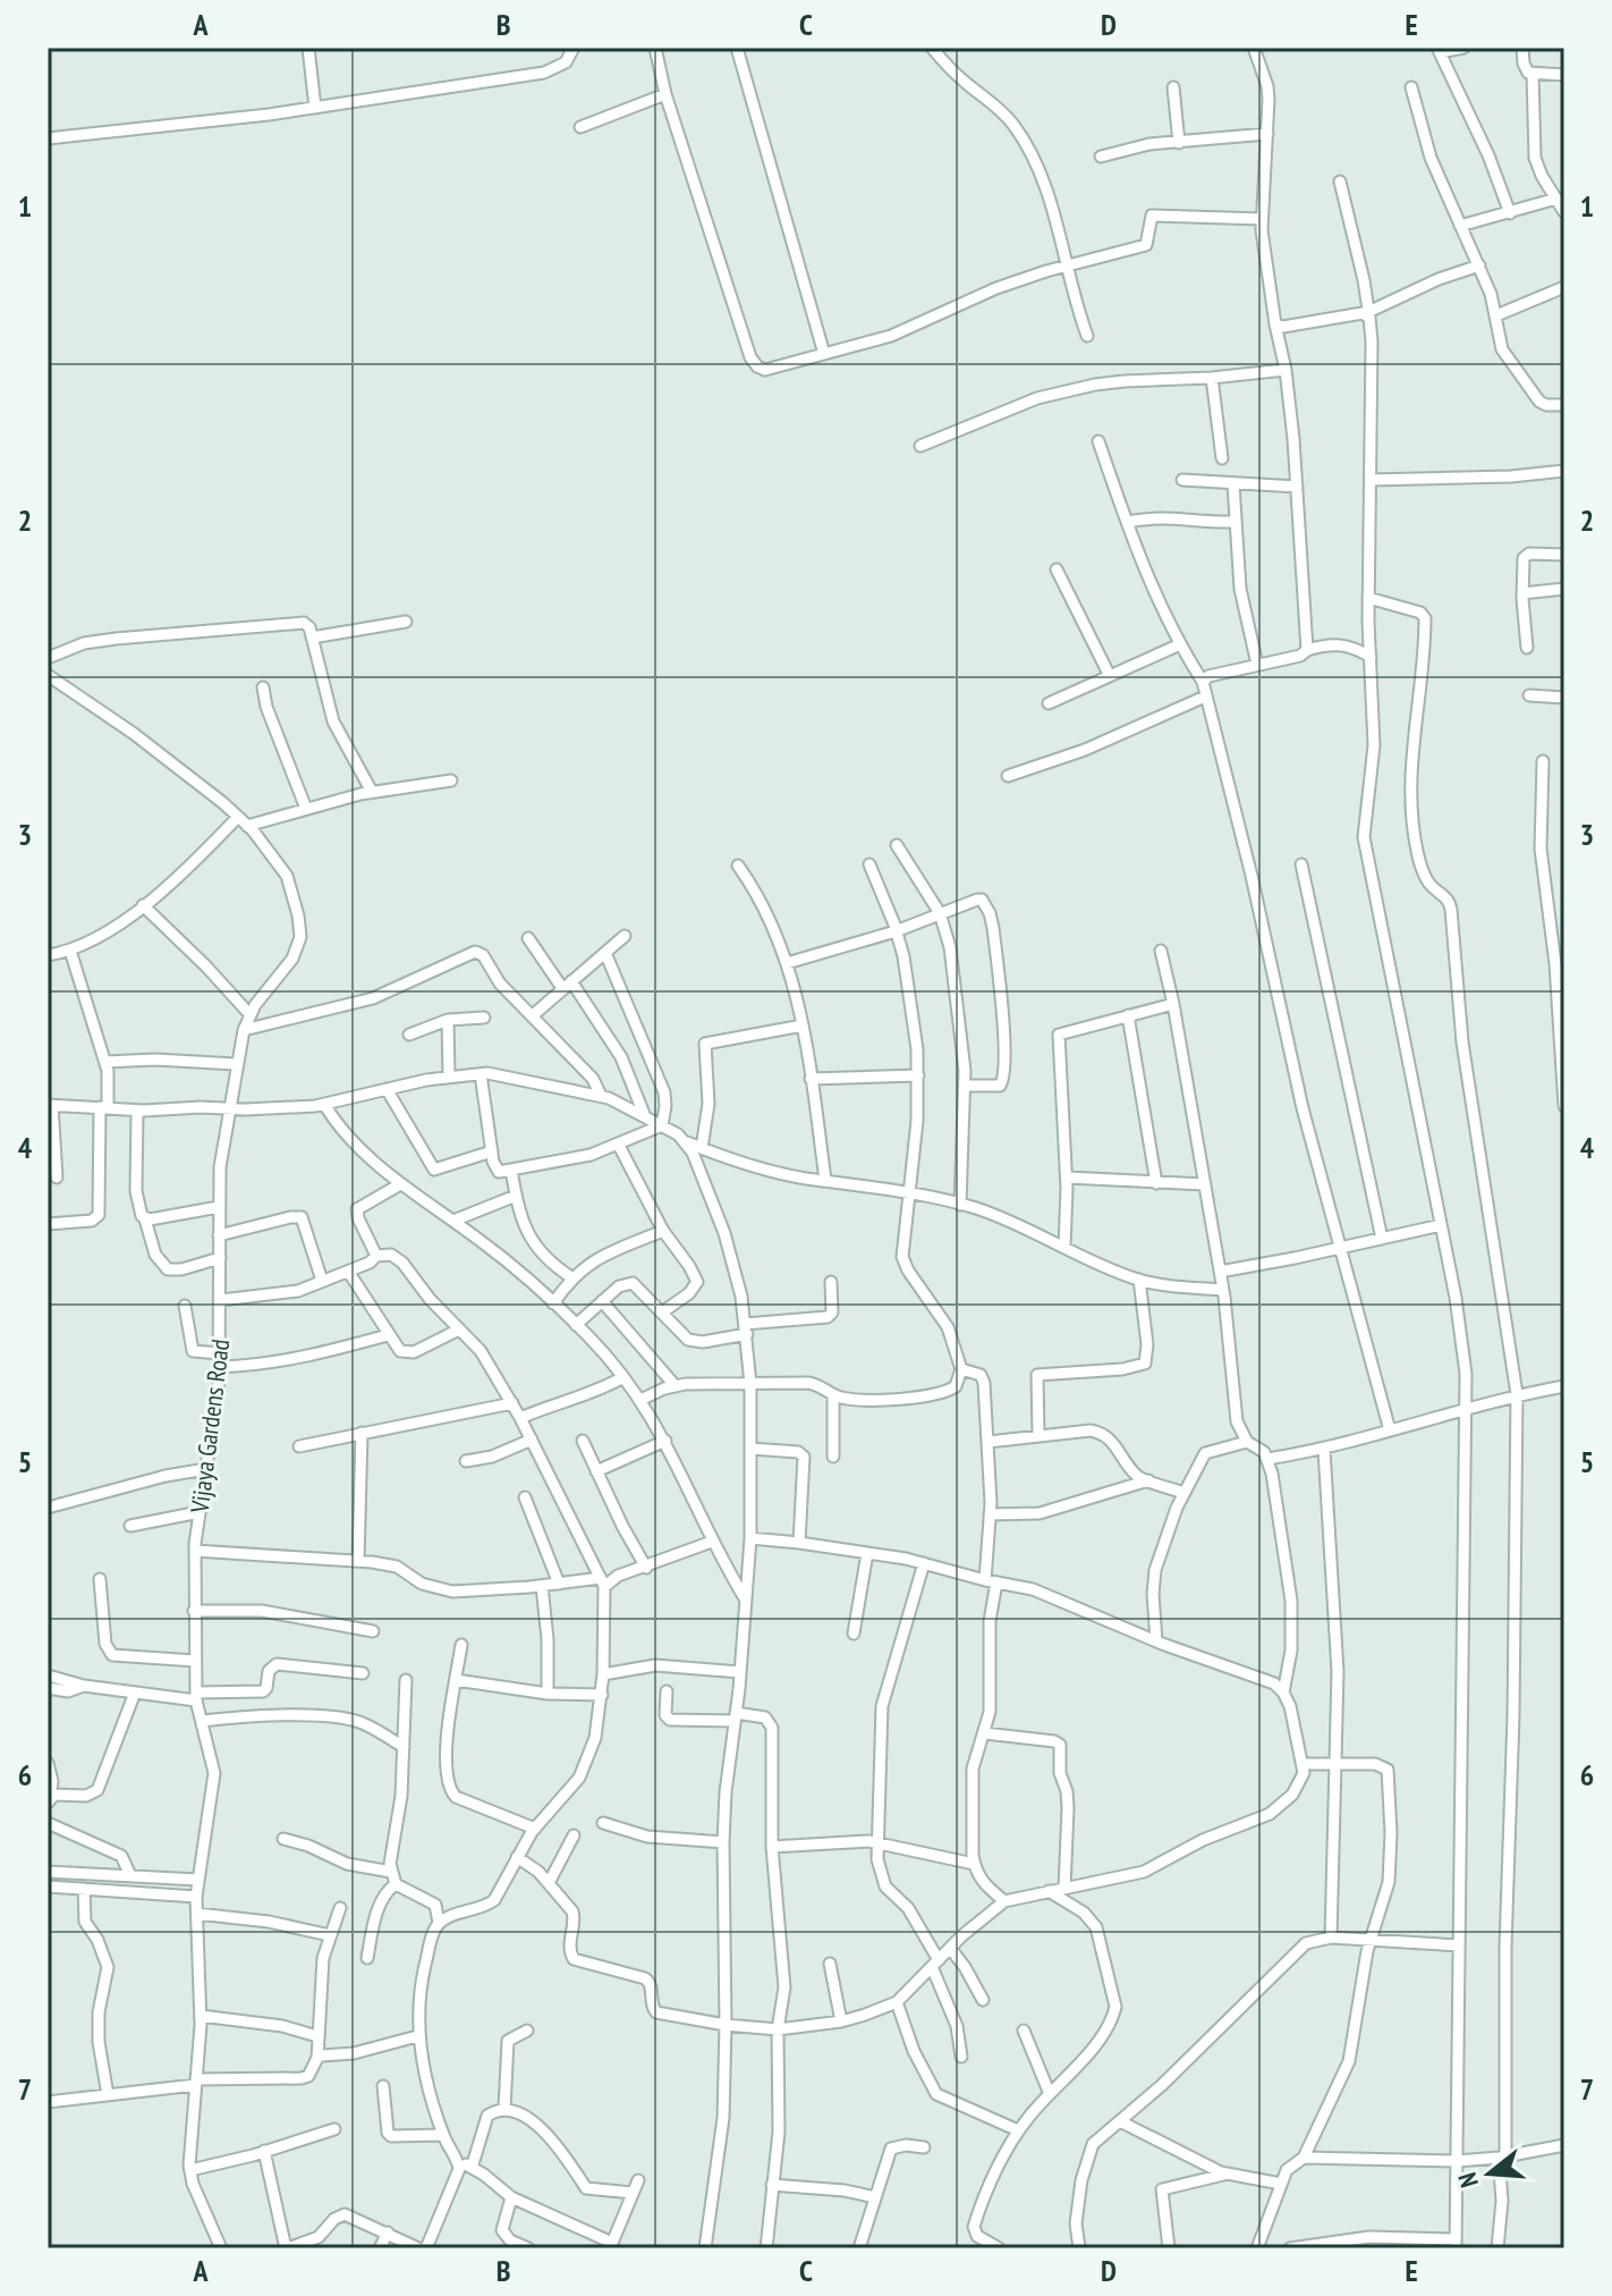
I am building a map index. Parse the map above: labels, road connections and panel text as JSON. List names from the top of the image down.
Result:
{
  "streets": {
    "street": ["Vijaya Gardens Road"]
  },
  "north": "left",
  "grid": {
    "columns": [
      "A",
      "B",
      "C",
      "D",
      "E"
    ],
    "rows": [
      "1",
      "2",
      "3",
      "4",
      "5",
      "6",
      "7"
    ]
  }
}
